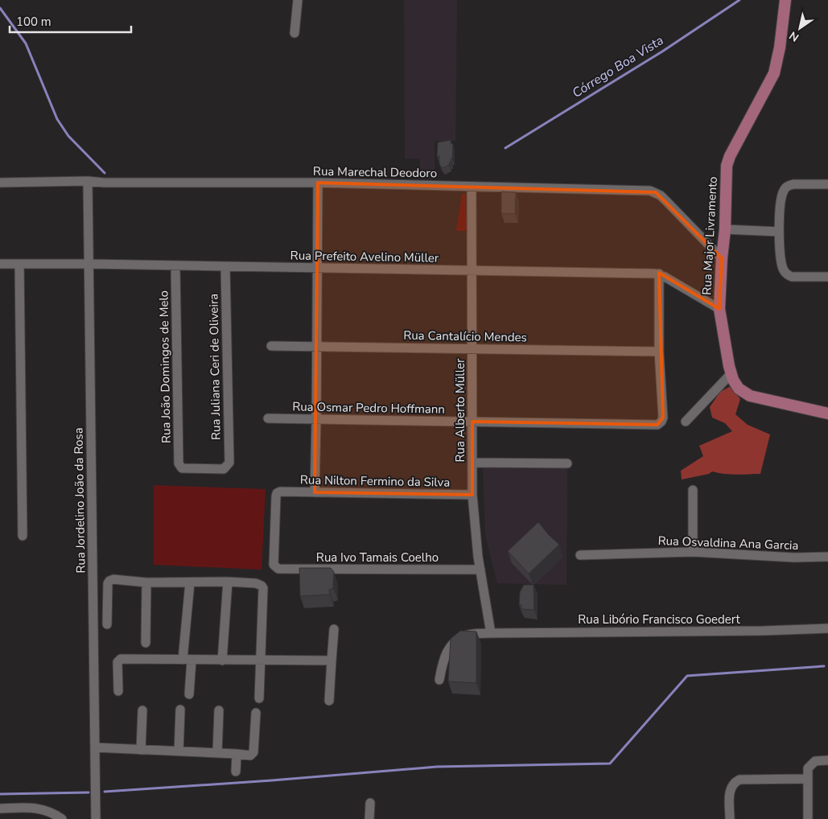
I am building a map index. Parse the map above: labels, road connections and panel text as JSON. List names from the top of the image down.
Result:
{
  "streets": {
    "main road": ["Rua Major Livramento"],
    "street": [
      "Rua Marechal Deodoro",
      "Rua Prefeito Avelino Müller",
      "Rua Cantalício Mendes",
      "Rua João Domingos de Melo",
      "Rua Juliana Ceri de Oliveira",
      "Rua Osmar Pedro Hoffmann",
      "Rua Alberto Müller",
      "Rua Nilton Fermino da Silva",
      "Rua Jordelino João da Rosa",
      "Rua Osvaldina Ana Garcia",
      "Rua Ivo Tamais Coelho",
      "Rua Libório Francisco Goedert"
    ]
  },
  "crossings": [
    ["Rua Marechal Deodoro", "Rua Major Livramento"],
    ["Rua Marechal Deodoro", "Rua Alberto Müller"],
    ["Rua Marechal Deodoro", "Rua Jordelino João da Rosa"],
    ["Rua Major Livramento", "Rua Prefeito Avelino Müller"],
    ["Rua Prefeito Avelino Müller", "Rua João Domingos de Melo"],
    ["Rua Prefeito Avelino Müller", "Rua Juliana Ceri de Oliveira"],
    ["Rua Prefeito Avelino Müller", "Rua Alberto Müller"],
    ["Rua Prefeito Avelino Müller", "Rua Jordelino João da Rosa"],
    ["Rua Cantalício Mendes", "Rua Osmar Pedro Hoffmann"],
    ["Rua Cantalício Mendes", "Rua Alberto Müller"],
    ["Rua João Domingos de Melo", "Rua Juliana Ceri de Oliveira"],
    ["Rua Osmar Pedro Hoffmann", "Rua Alberto Müller"],
    ["Rua Alberto Müller", "Rua Nilton Fermino da Silva"],
    ["Rua Alberto Müller", "Rua Ivo Tamais Coelho"],
    ["Rua Alberto Müller", "Rua Libório Francisco Goedert"],
    ["Rua Nilton Fermino da Silva", "Rua Ivo Tamais Coelho"]
  ],
  "water": ["Córrego Boa Vista"],
  "scale_bar": "100 m",
  "north": "bottom left"
}
